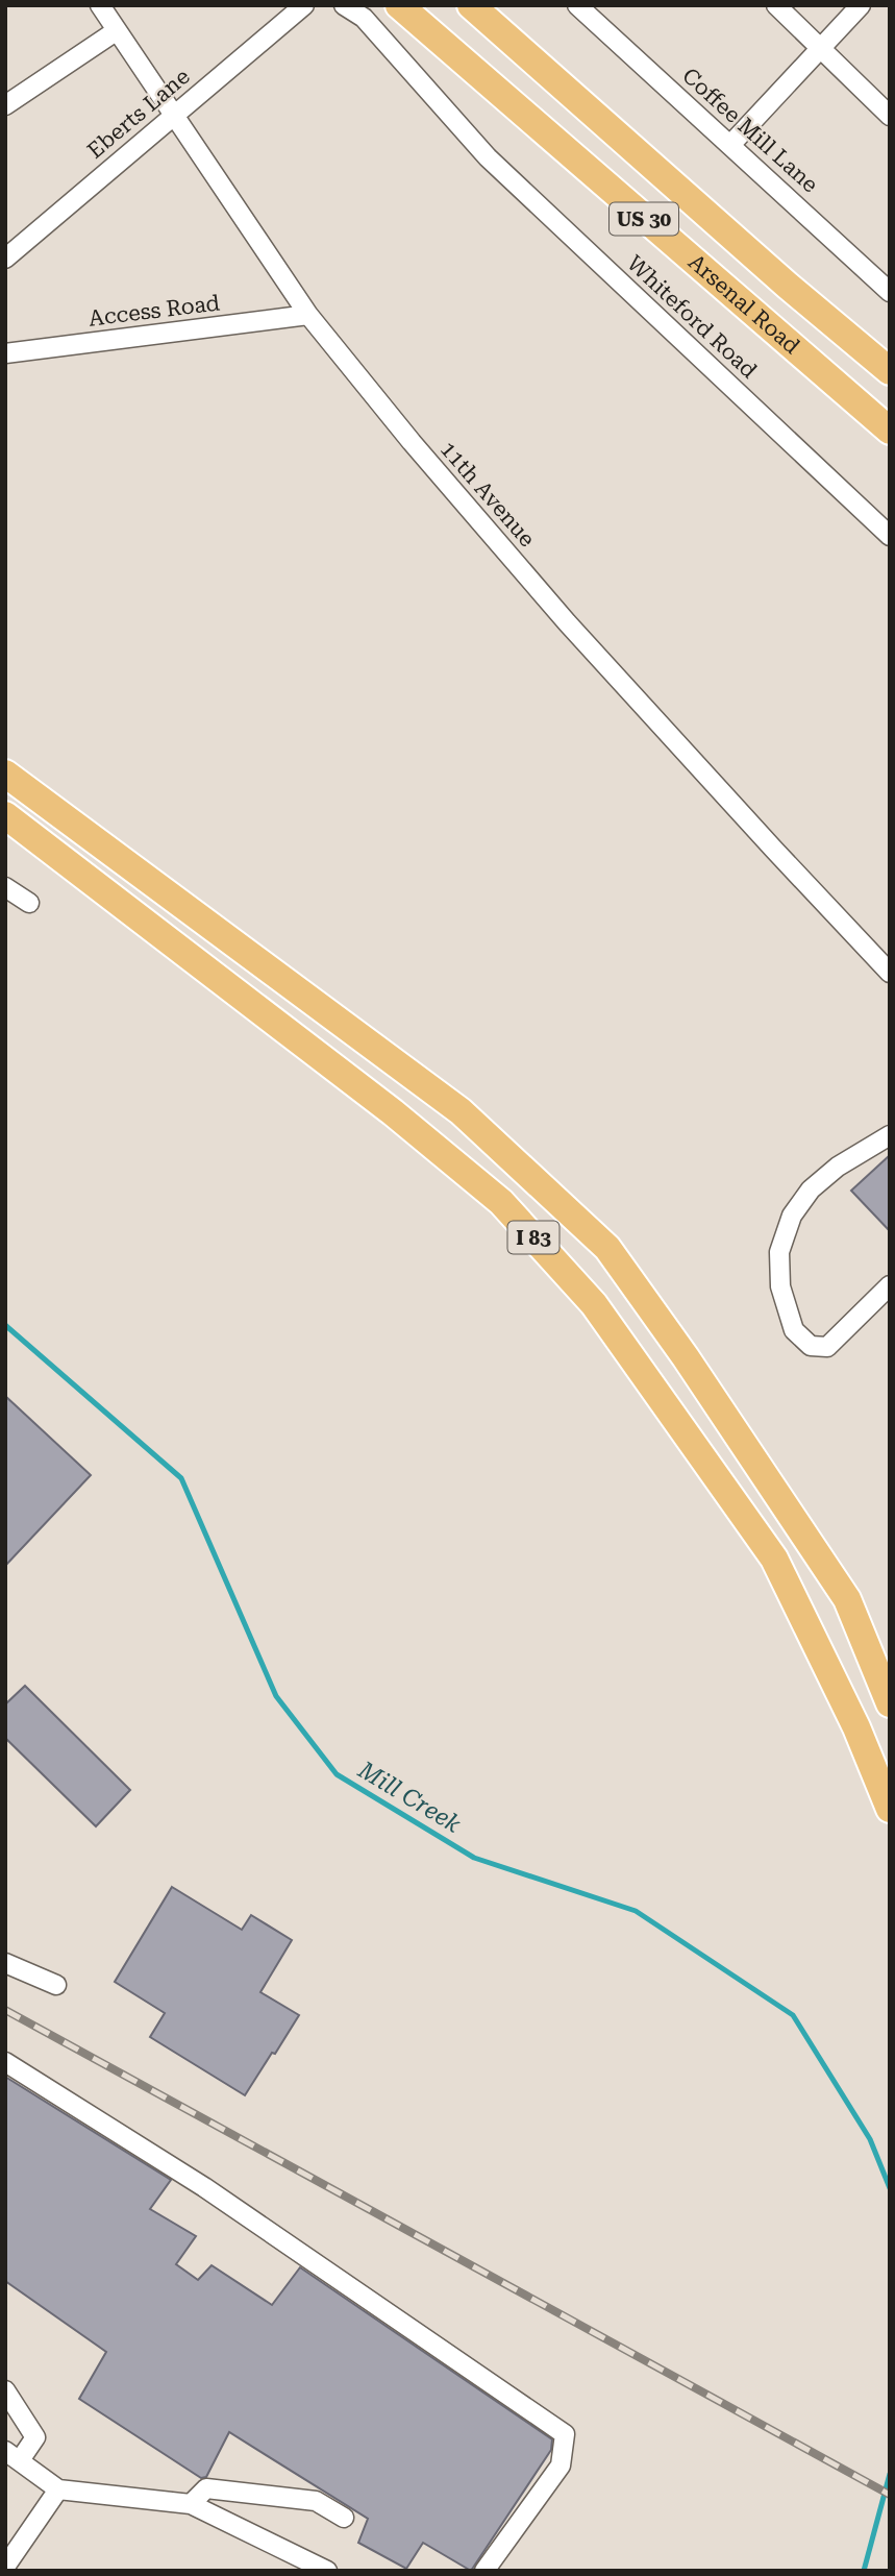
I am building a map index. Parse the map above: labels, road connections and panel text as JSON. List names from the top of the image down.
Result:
{
  "streets": {
    "highway": ["US 30", "Arsenal Road", "I 83"],
    "street": [
      "Eberts Lane",
      "Coffee Mill Lane",
      "Access Road",
      "Whiteford Road",
      "11th Avenue"
    ]
  },
  "crossings": [
    ["Eberts Lane", "11th Avenue"],
    ["Access Road", "11th Avenue"]
  ],
  "water": ["Mill Creek"]
}
